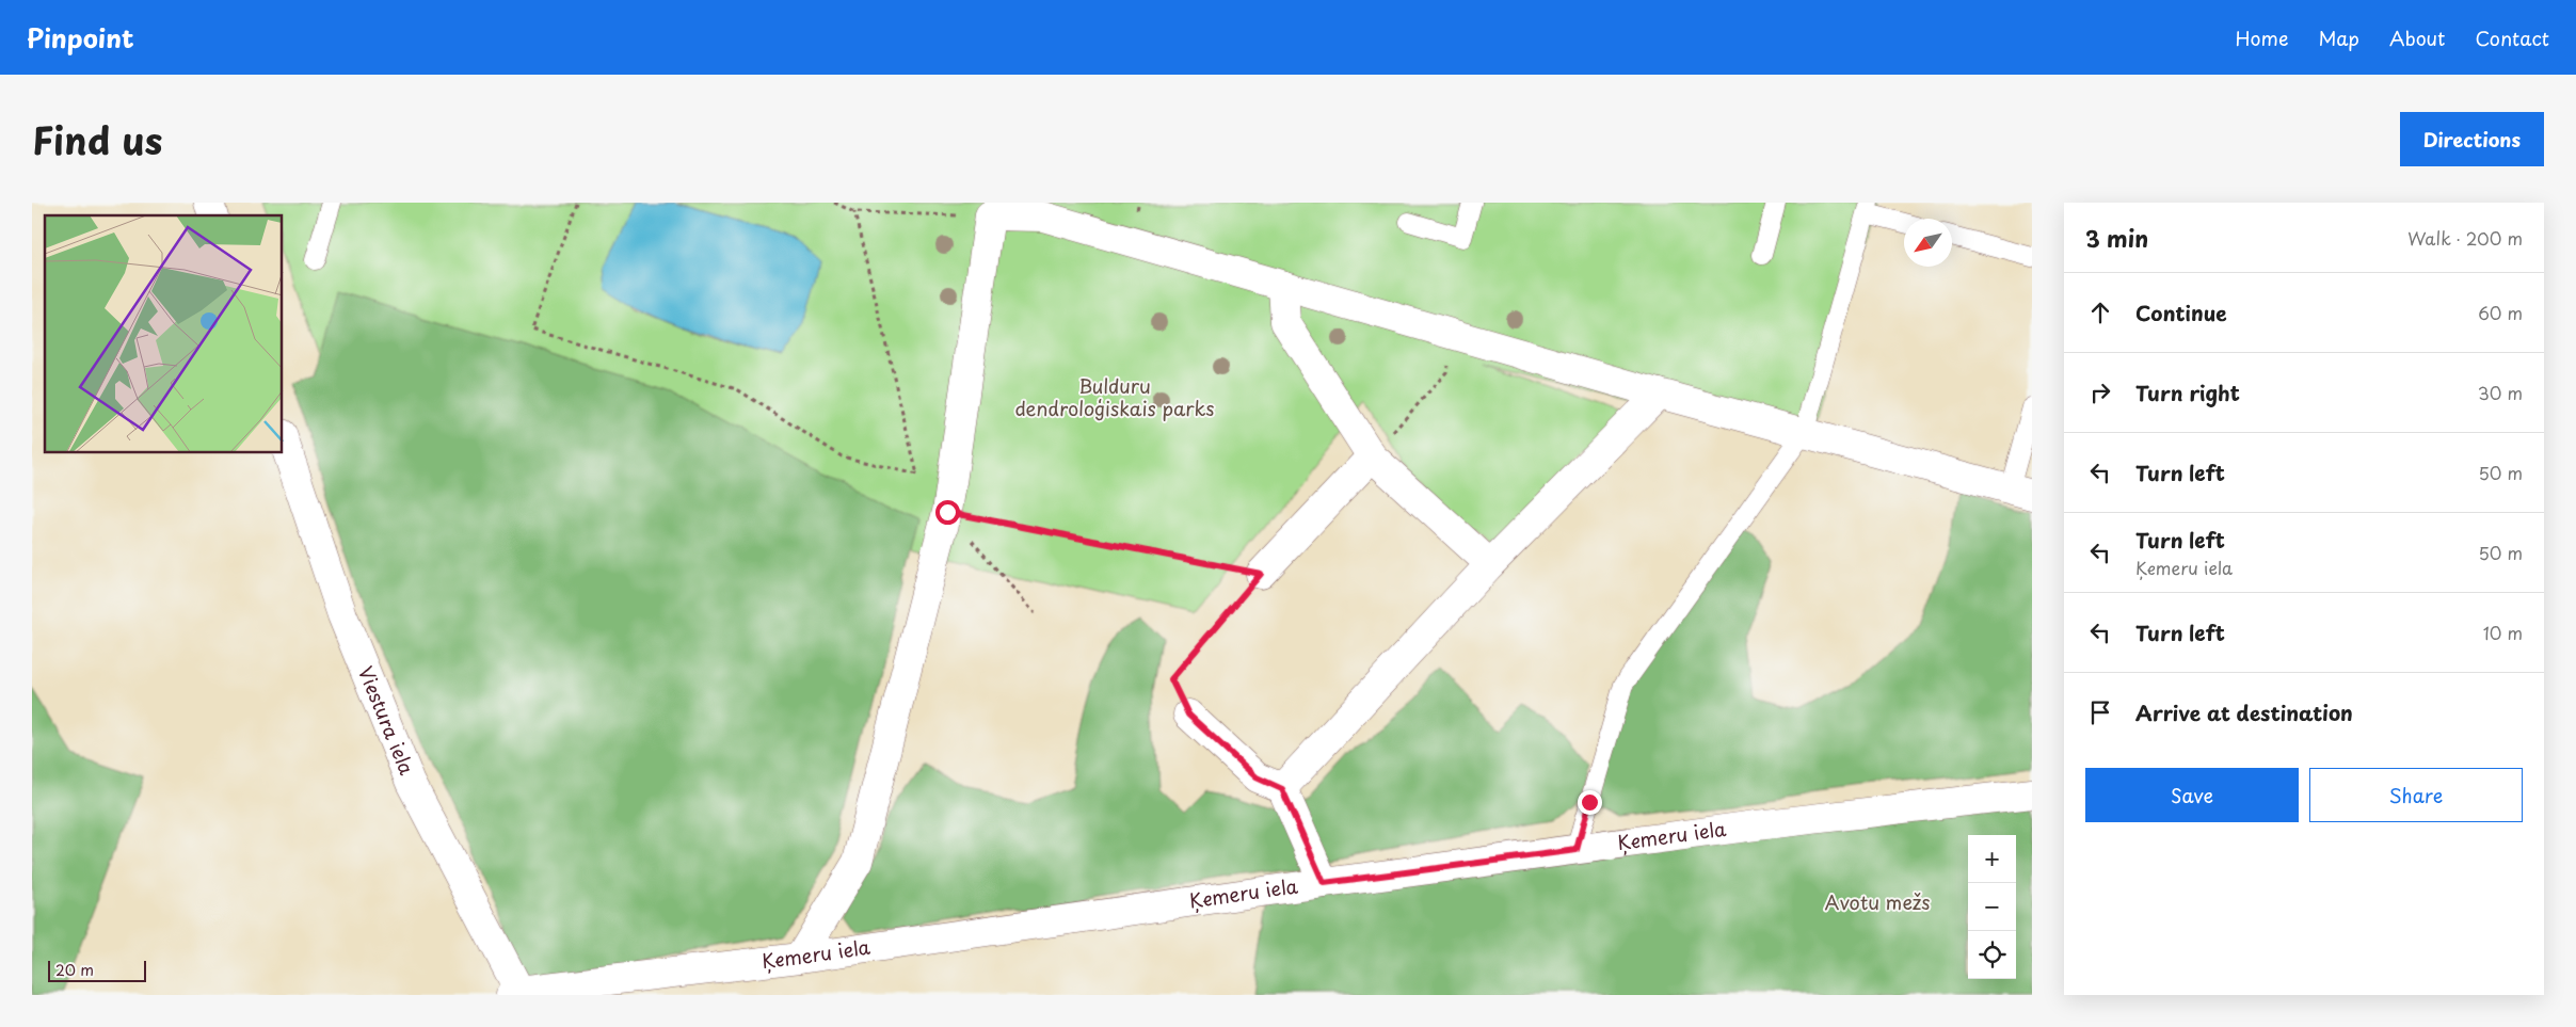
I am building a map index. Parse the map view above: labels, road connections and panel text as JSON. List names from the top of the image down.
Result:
{
  "streets": {
    "street": ["Viestura iela", "Ķemeru iela"]
  },
  "crossings": [
    ["Viestura iela", "Ķemeru iela"]
  ],
  "parks": ["Bulduru dendroloģiskais parks", "Avotu mežs"],
  "scale_bar": "20 m",
  "north": "bottom left",
  "page": {
    "header": "Pinpoint",
    "nav": [
      "Home",
      "Map",
      "About",
      "Contact"
    ],
    "title": "Find us",
    "buttons": [
      "Directions",
      ["Save", "Share"]
    ],
    "heading": ["3 min", "Walk · 200 m"],
    "list": [
      ["Continue", "60 m"],
      ["Turn right", "30 m"],
      ["Turn left", "50 m"],
      ["Turn left", "Ķemeru iela", "50 m"],
      ["Turn left", "10 m"],
      "Arrive at destination"
    ],
    "map_buttons": ["+", "−"],
    "scale": "20 m"
  }
}
